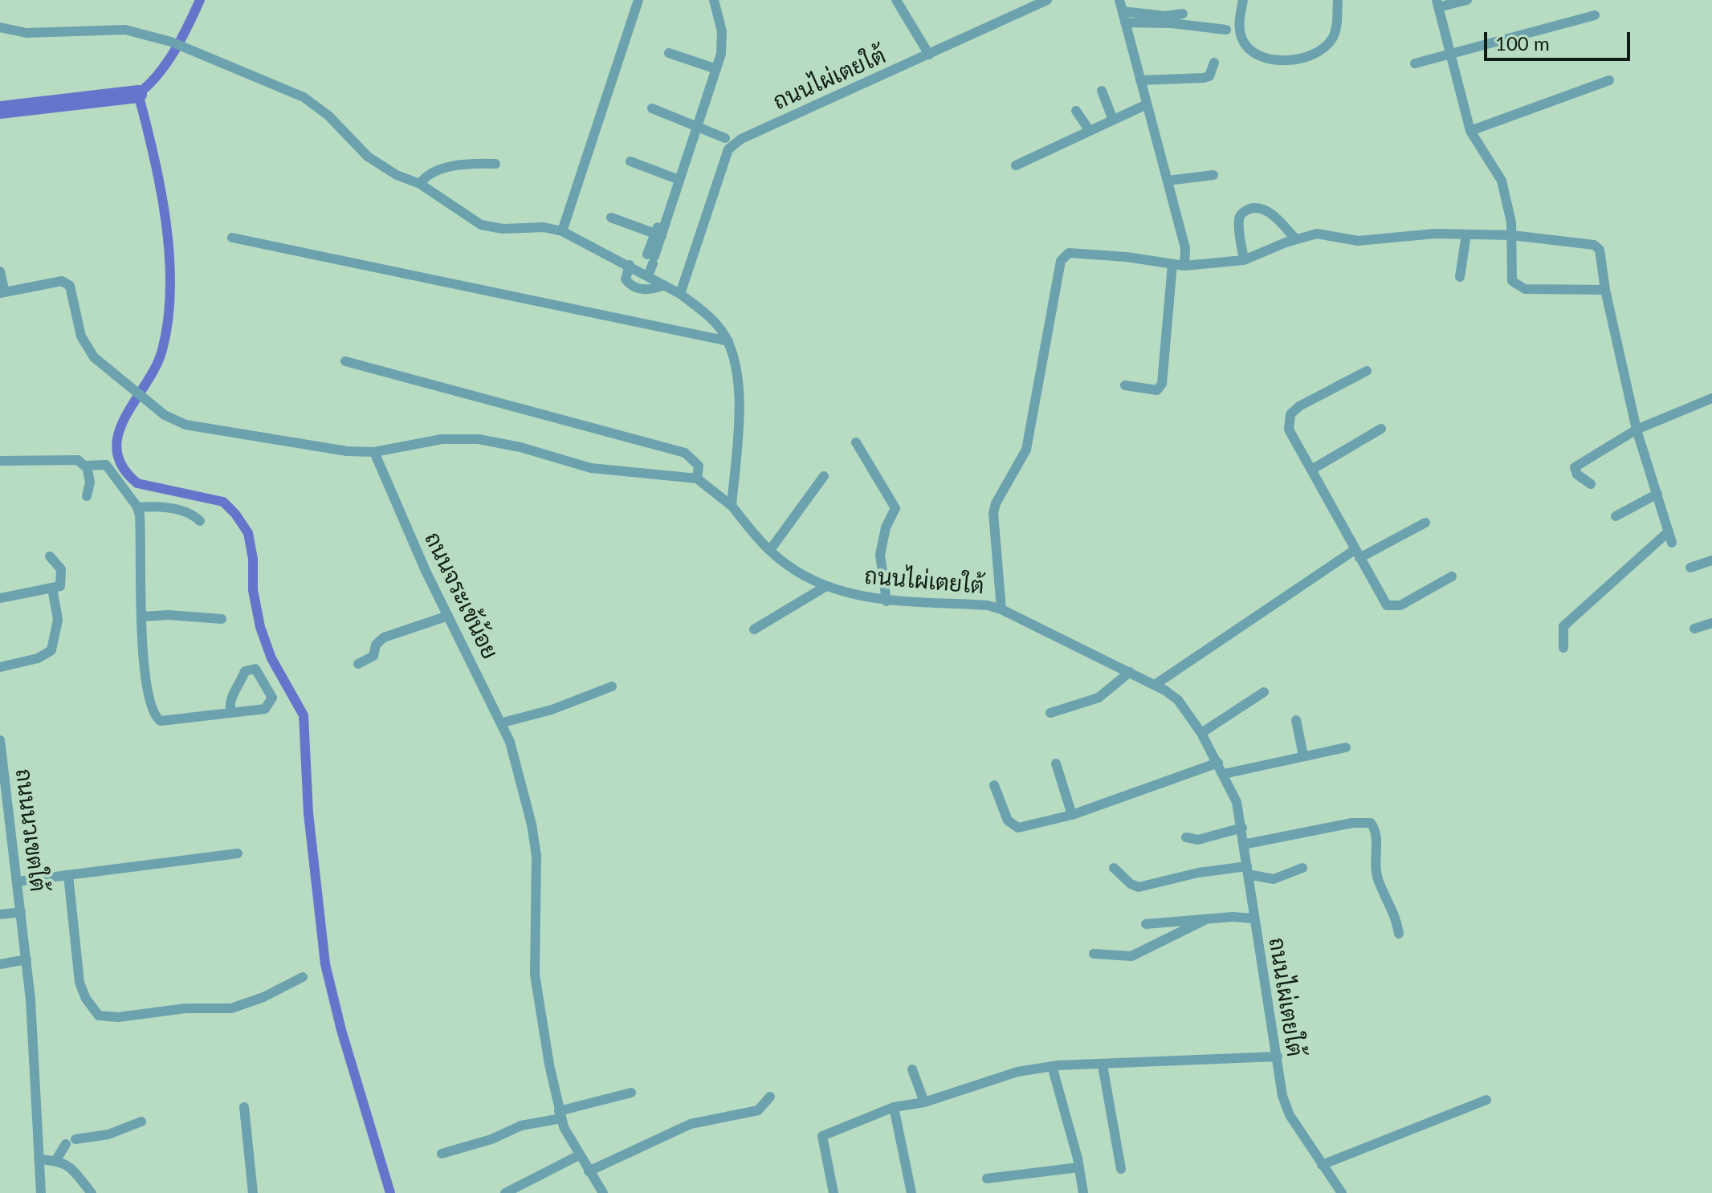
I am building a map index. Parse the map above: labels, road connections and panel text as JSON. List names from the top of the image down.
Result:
{
  "streets": {
    "street": ["ถนนไผ่เตยใต้", "ถนนจระเข้น้อย", "ถนนนวเขตใต้"]
  },
  "scale_bar": "100 m"
}
